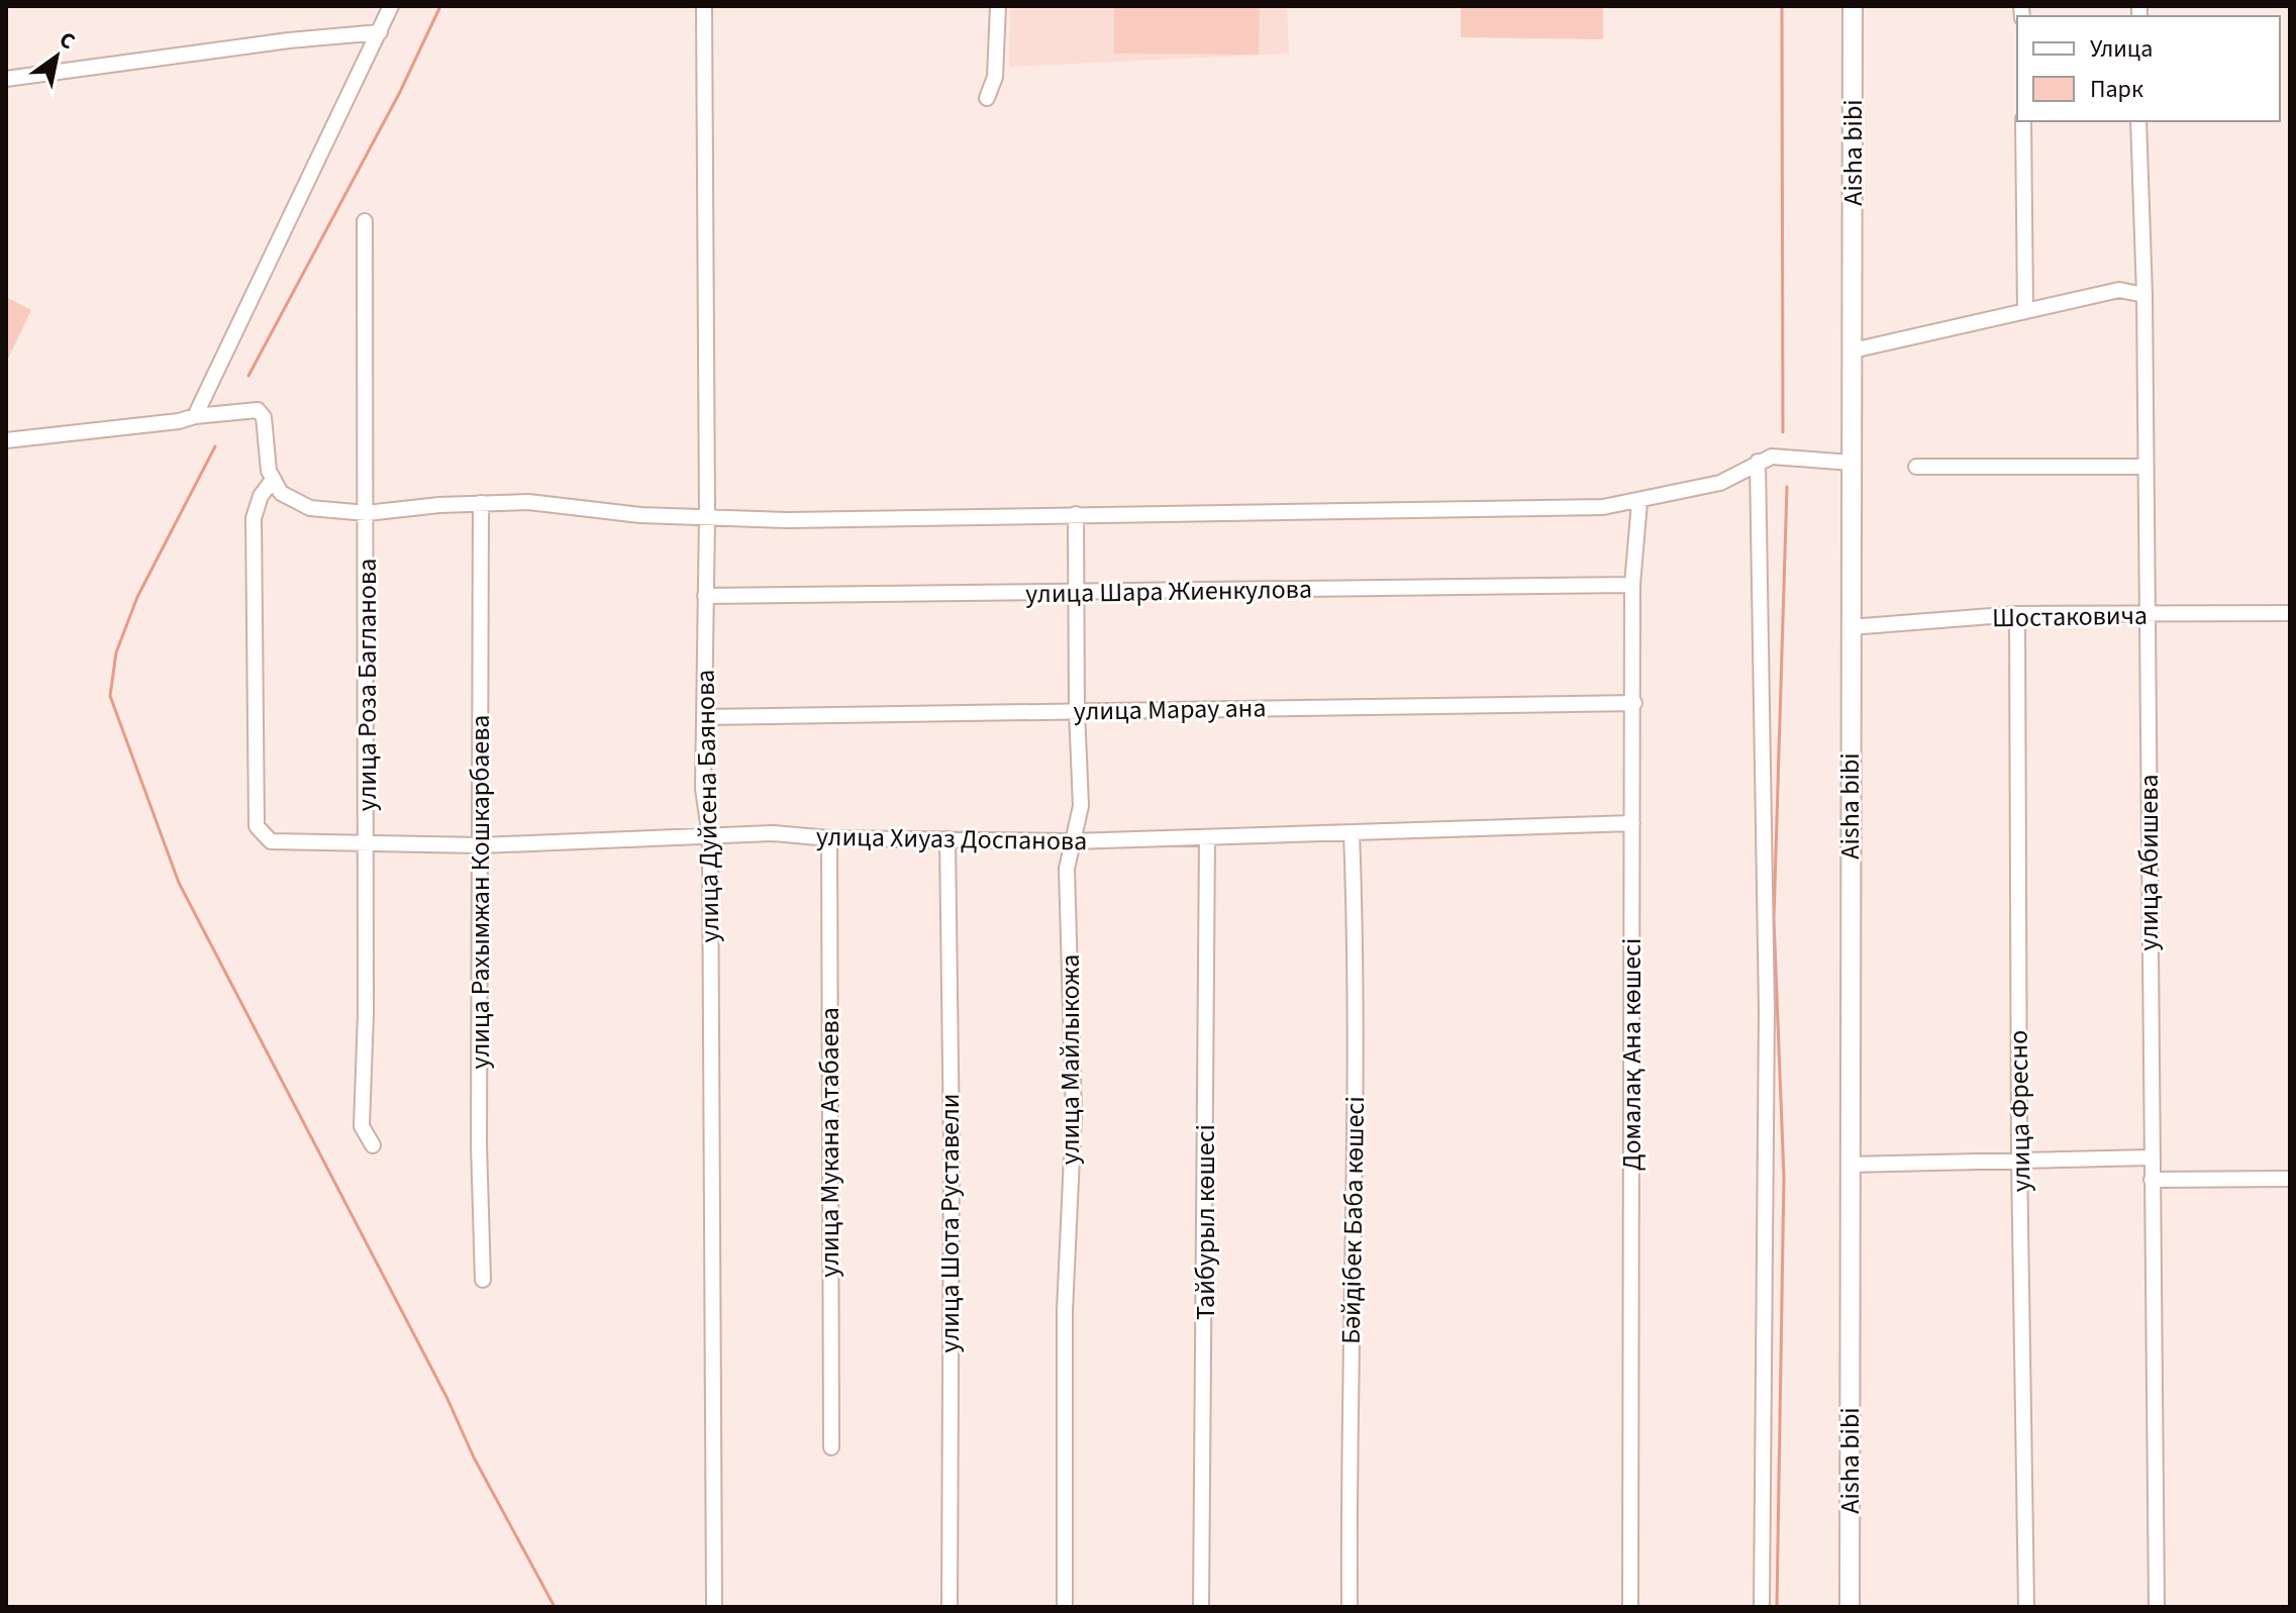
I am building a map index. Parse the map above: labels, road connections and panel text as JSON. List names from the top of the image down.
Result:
{
  "streets": {
    "main road": ["Aisha bibi"],
    "street": [
      "улица Шара Жиенкулова",
      "Шостаковича",
      "улица Роза Багланова",
      "улица Марау ана",
      "улица Дуйсена Баянова",
      "улица Хиуаз Доспанова",
      "улица Абишева",
      "улица Рахымжан Кошкарбаева",
      "Домалақ Ана көшесі",
      "улица Майлыкожа",
      "улица Фресно",
      "улица Мукана Атабаева",
      "Бәйдібек Баба көшесі",
      "Тайбурыл көшесі",
      "улица Шота Руставели"
    ]
  },
  "crossings": [
    ["Aisha bibi", "Шостаковича"],
    ["улица Шара Жиенкулова", "улица Дуйсена Баянова"],
    ["улица Шара Жиенкулова", "Домалақ Ана көшесі"],
    ["улица Шара Жиенкулова", "улица Майлыкожа"],
    ["Шостаковича", "улица Абишева"],
    ["Шостаковича", "улица Фресно"],
    ["улица Роза Багланова", "улица Хиуаз Доспанова"],
    ["улица Марау ана", "улица Дуйсена Баянова"],
    ["улица Марау ана", "Домалақ Ана көшесі"],
    ["улица Марау ана", "улица Майлыкожа"],
    ["улица Дуйсена Баянова", "улица Хиуаз Доспанова"],
    ["улица Хиуаз Доспанова", "улица Рахымжан Кошкарбаева"],
    ["улица Хиуаз Доспанова", "Домалақ Ана көшесі"],
    ["улица Хиуаз Доспанова", "улица Майлыкожа"],
    ["улица Хиуаз Доспанова", "улица Мукана Атабаева"],
    ["улица Хиуаз Доспанова", "Бәйдібек Баба көшесі"],
    ["улица Хиуаз Доспанова", "Тайбурыл көшесі"],
    ["улица Хиуаз Доспанова", "улица Шота Руставели"]
  ],
  "legend": ["Улица", "Парк"],
  "north": "top right"
}
